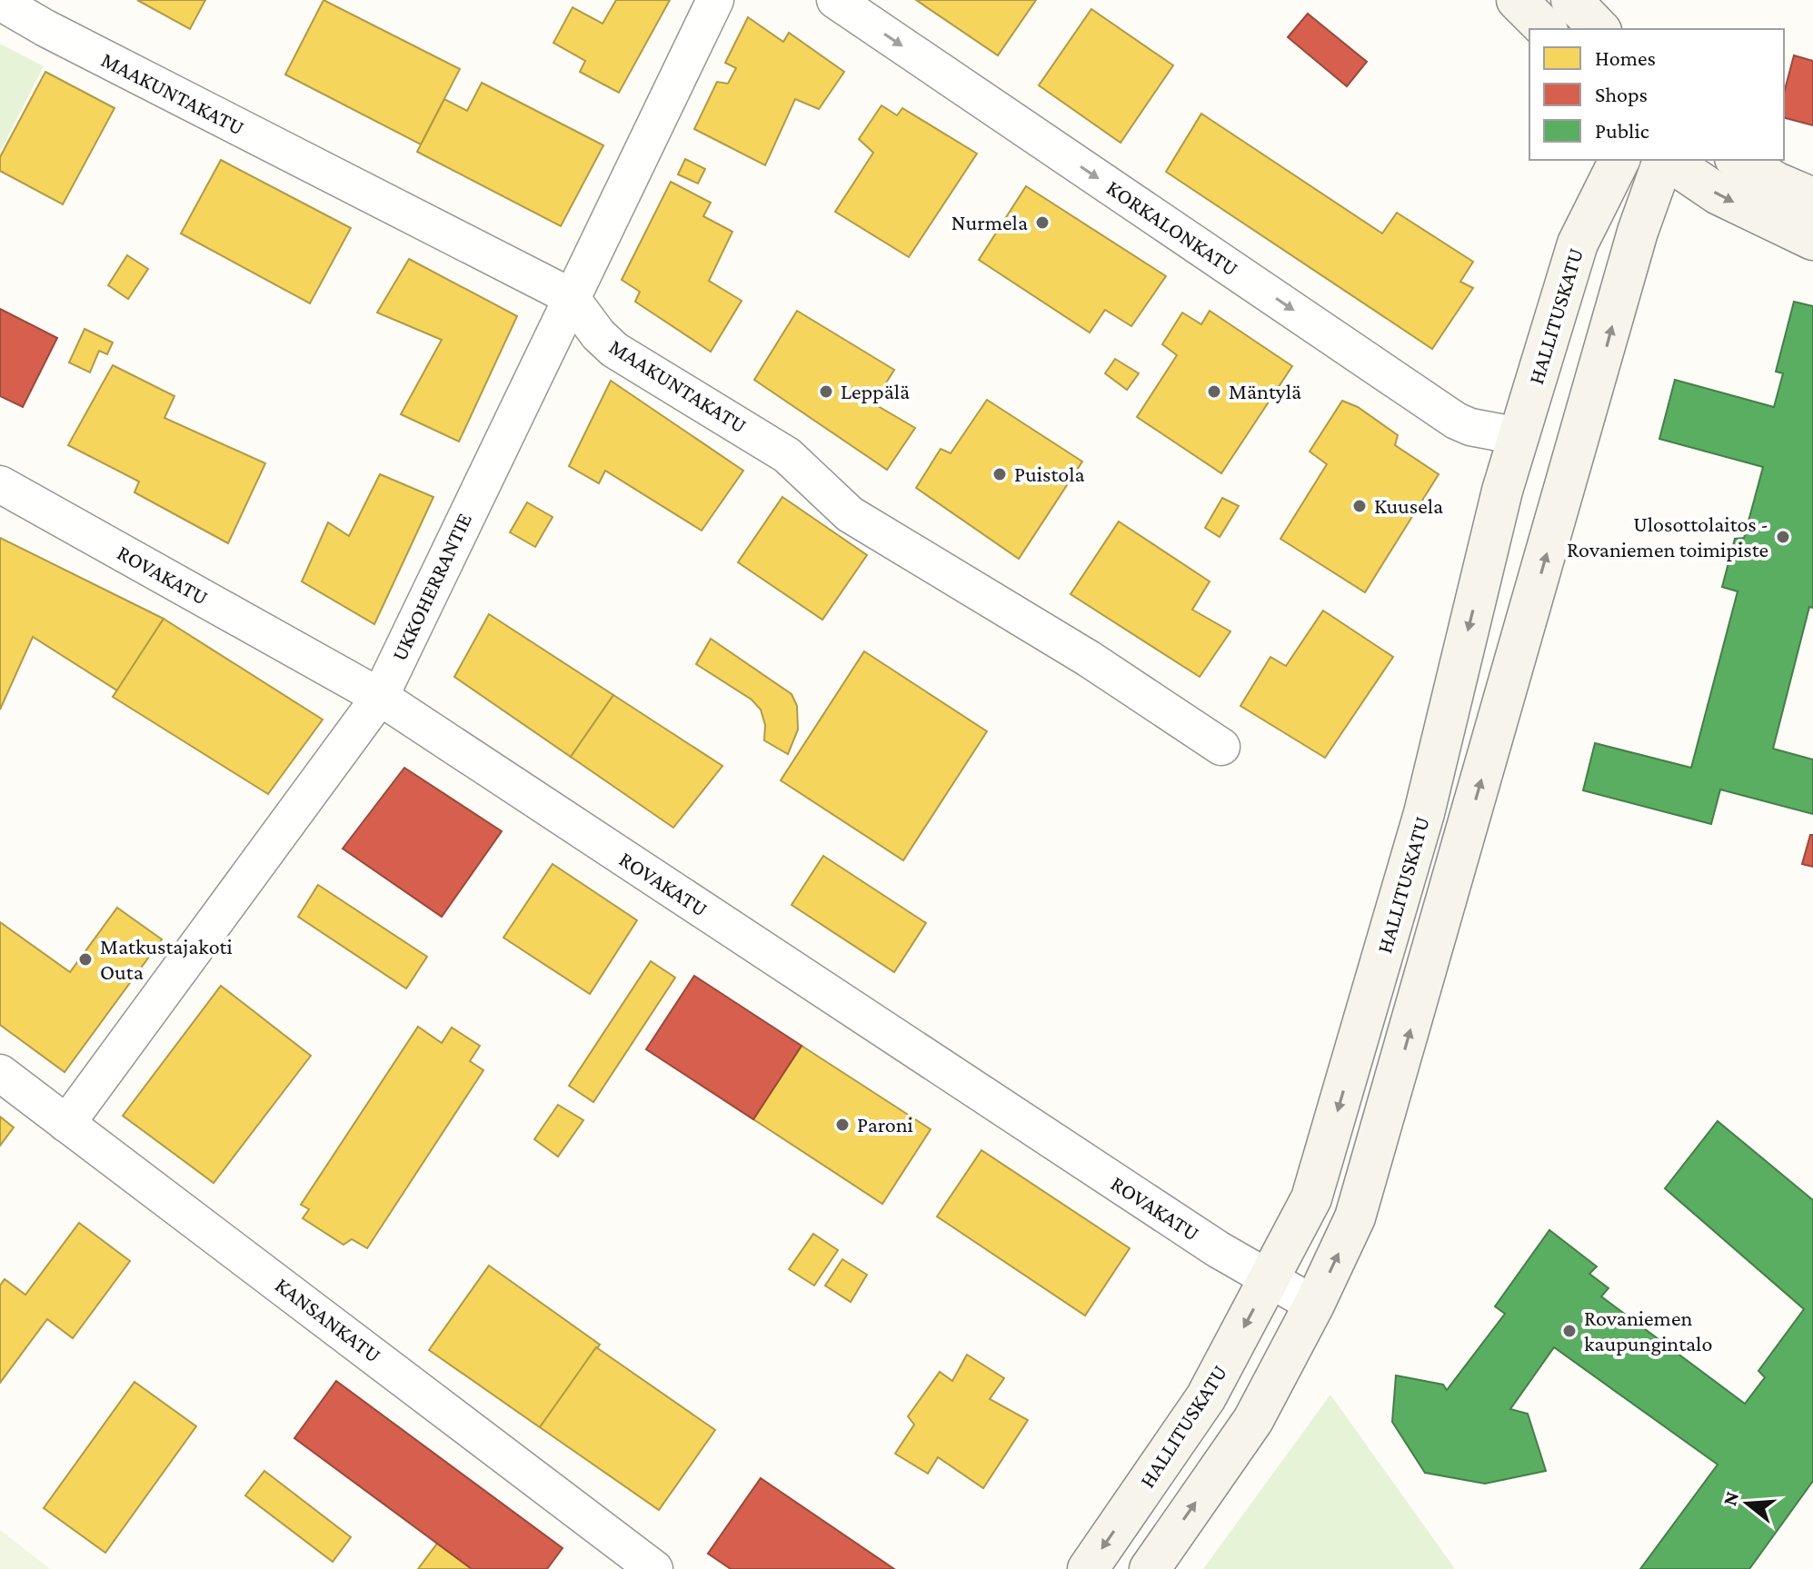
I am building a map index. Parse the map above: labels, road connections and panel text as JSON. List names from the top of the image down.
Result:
{
  "streets": {
    "street": [
      "MAAKUNTAKATU",
      "KORKALONKATU",
      "HALLITUSKATU",
      "ROVAKATU",
      "UKKOHERRANTIE",
      "KANSANKATU"
    ]
  },
  "crossings": [
    ["MAAKUNTAKATU", "UKKOHERRANTIE"],
    ["KORKALONKATU", "HALLITUSKATU"],
    ["HALLITUSKATU", "ROVAKATU"],
    ["ROVAKATU", "UKKOHERRANTIE"],
    ["UKKOHERRANTIE", "KANSANKATU"]
  ],
  "one_way": ["KORKALONKATU"],
  "places": [
    "Nurmela",
    "Leppälä",
    "Mäntylä",
    "Puistola",
    "Kuusela",
    "Ulosottolaitos - Rovaniemen toimipiste",
    "Matkustajakoti Outa",
    "Paroni",
    "Rovaniemen kaupungintalo"
  ],
  "legend": ["Homes", "Shops", "Public"],
  "north": "left"
}
